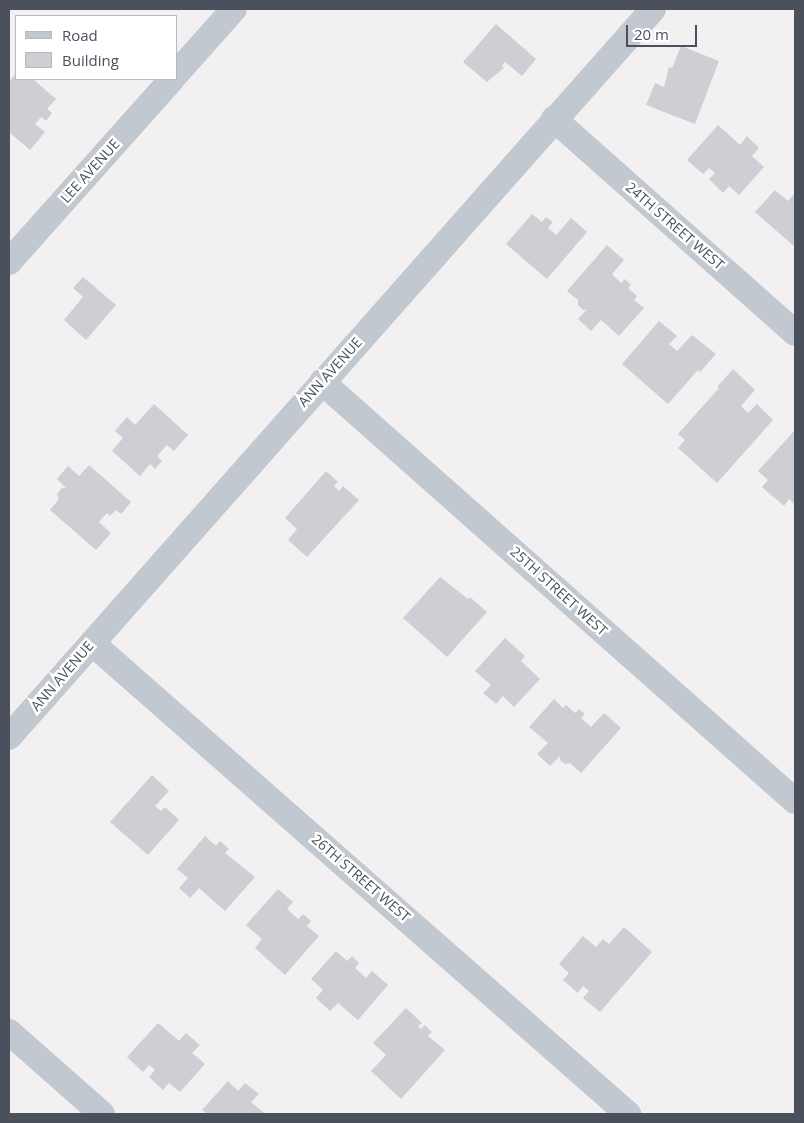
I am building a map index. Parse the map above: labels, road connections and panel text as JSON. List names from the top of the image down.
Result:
{
  "streets": {
    "street": [
      "LEE AVENUE",
      "24TH STREET WEST",
      "ANN AVENUE",
      "25TH STREET WEST",
      "26TH STREET WEST"
    ]
  },
  "crossings": [
    ["24TH STREET WEST", "ANN AVENUE"],
    ["ANN AVENUE", "25TH STREET WEST"],
    ["ANN AVENUE", "26TH STREET WEST"]
  ],
  "legend": ["Road", "Building"],
  "scale_bar": "20 m"
}
